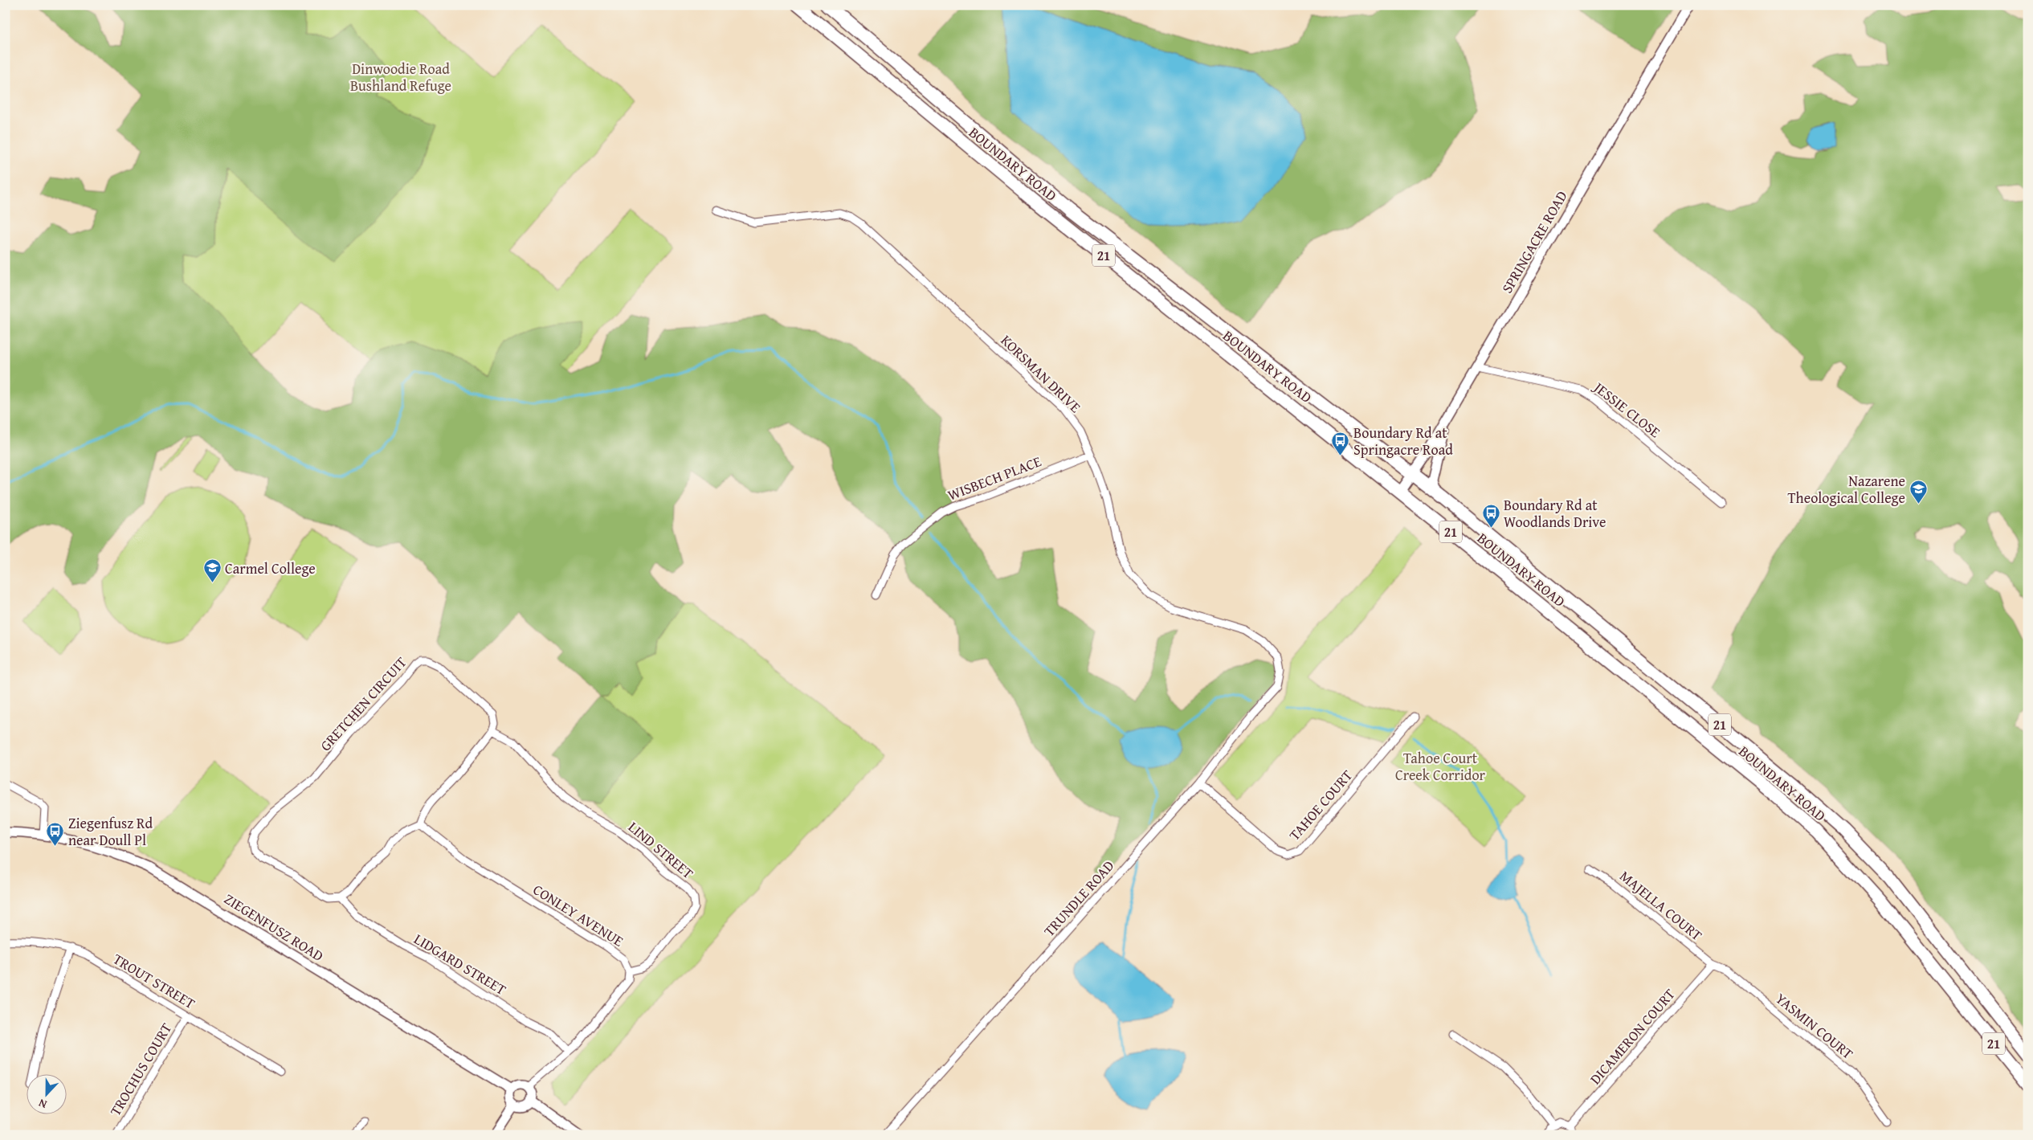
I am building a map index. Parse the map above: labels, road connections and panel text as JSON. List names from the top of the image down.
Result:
{
  "streets": {
    "highway": ["BOUNDARY ROAD", "21"],
    "street": [
      "SPRINGACRE ROAD",
      "KORSMAN DRIVE",
      "JESSIE CLOSE",
      "WISBECH PLACE",
      "GRETCHEN CIRCUIT",
      "TAHOE COURT",
      "LIND STREET",
      "TRUNDLE ROAD",
      "MAJELLA COURT",
      "CONLEY AVENUE",
      "ZIEGENFUSZ ROAD",
      "LIDGARD STREET",
      "TROUT STREET",
      "YASMIN COURT",
      "DICAMERON COURT",
      "TROCHUS COURT"
    ]
  },
  "crossings": [
    ["BOUNDARY ROAD", "SPRINGACRE ROAD"],
    ["SPRINGACRE ROAD", "JESSIE CLOSE"],
    ["KORSMAN DRIVE", "WISBECH PLACE"],
    ["KORSMAN DRIVE", "TRUNDLE ROAD"],
    ["GRETCHEN CIRCUIT", "LIND STREET"],
    ["GRETCHEN CIRCUIT", "LIDGARD STREET"],
    ["TAHOE COURT", "TRUNDLE ROAD"],
    ["LIND STREET", "CONLEY AVENUE"],
    ["MAJELLA COURT", "YASMIN COURT"],
    ["MAJELLA COURT", "DICAMERON COURT"],
    ["TROUT STREET", "TROCHUS COURT"],
    ["YASMIN COURT", "DICAMERON COURT"]
  ],
  "parks": ["Dinwoodie Road Bushland Refuge", "Tahoe Court Creek Corridor"],
  "places": {
    "bus stop": ["Boundary Rd at Springacre Road", "Boundary Rd at Woodlands Drive", "Ziegenfusz Rd near Doull Pl"],
    "school or university": ["Nazarene Theological College", "Carmel College"]
  },
  "north": "bottom"
}
